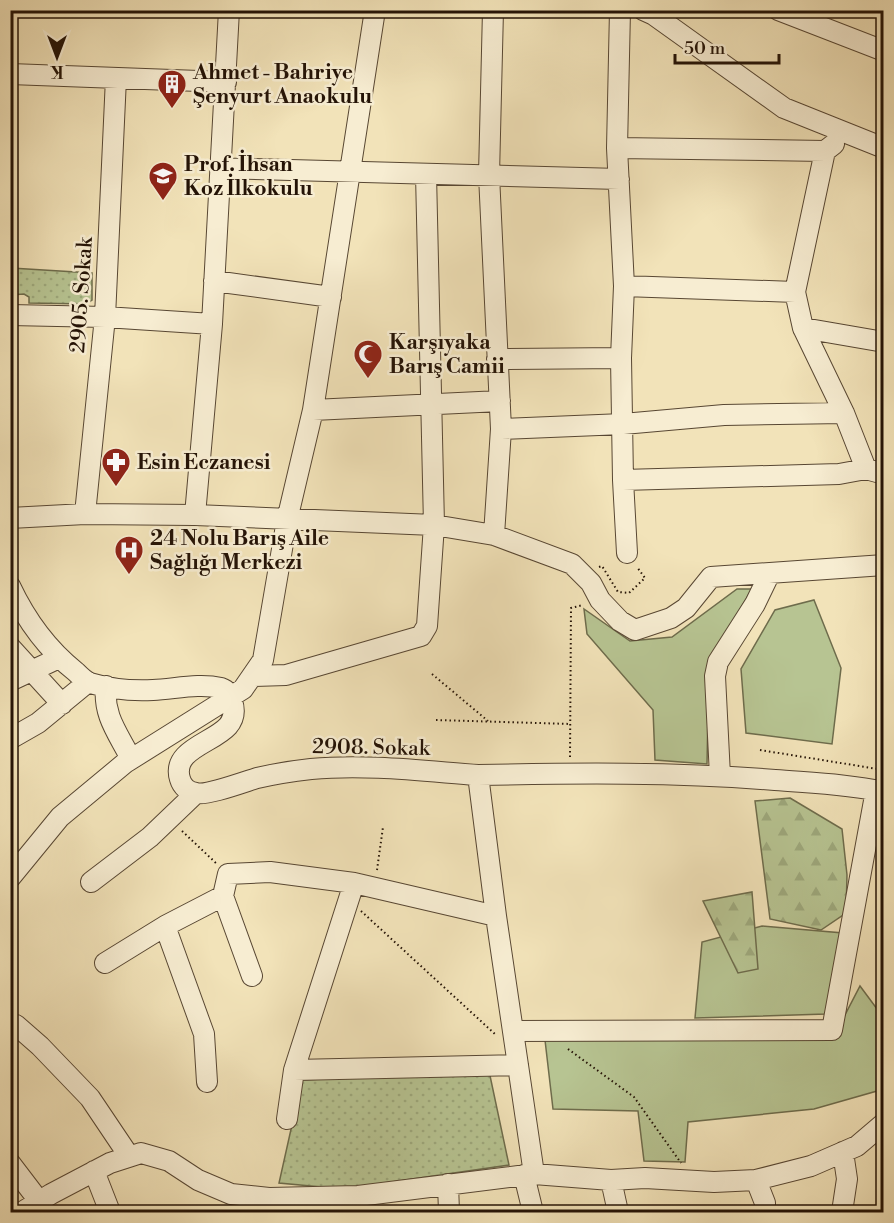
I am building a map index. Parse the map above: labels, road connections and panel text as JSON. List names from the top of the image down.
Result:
{
  "streets": {
    "street": ["2905. Sokak", "2908. Sokak"]
  },
  "places": {
    "building": ["Ahmet - Bahriye Şenyurt Anaokulu"],
    "school or university": ["Prof. İhsan Koz İlkokulu"],
    "mosque": ["Karşıyaka Barış Camii"],
    "pharmacy": ["Esin Eczanesi"],
    "hospital": ["24 Nolu Barış Aile Sağlığı Merkezi"]
  },
  "scale_bar": "50 m",
  "north": "bottom"
}
